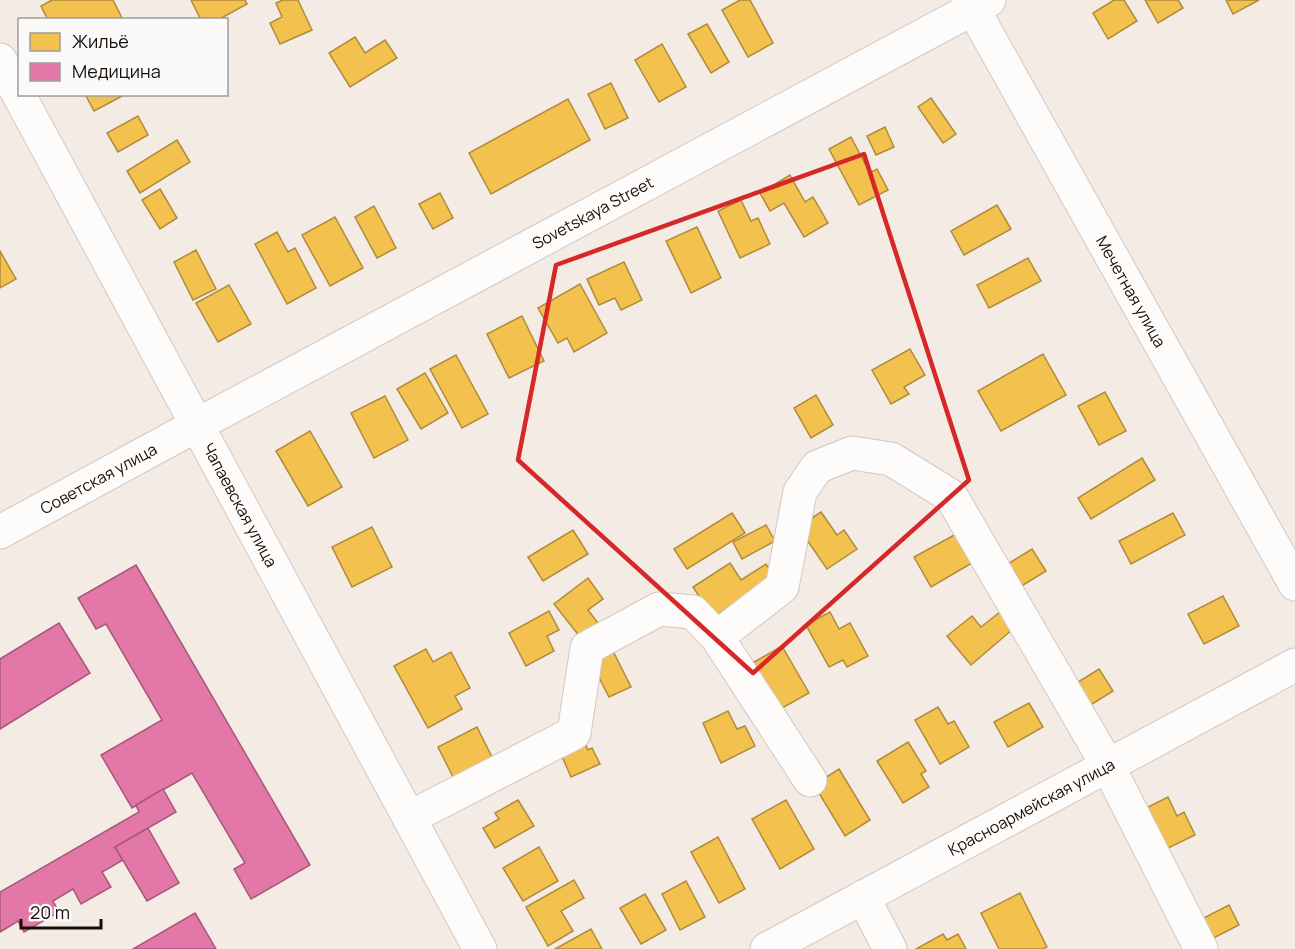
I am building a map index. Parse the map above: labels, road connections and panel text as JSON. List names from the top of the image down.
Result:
{
  "streets": {
    "street": [
      "Sovetskaya Street",
      "Мечетная улица",
      "Советская улица",
      "Чапаевская улица",
      "Красноармейская улица"
    ]
  },
  "crossings": [
    ["Sovetskaya Street", "Мечетная улица"],
    ["Sovetskaya Street", "Советская улица"],
    ["Sovetskaya Street", "Чапаевская улица"],
    ["Советская улица", "Чапаевская улица"]
  ],
  "legend": ["Жильё", "Медицина"],
  "scale_bar": "20 m"
}
